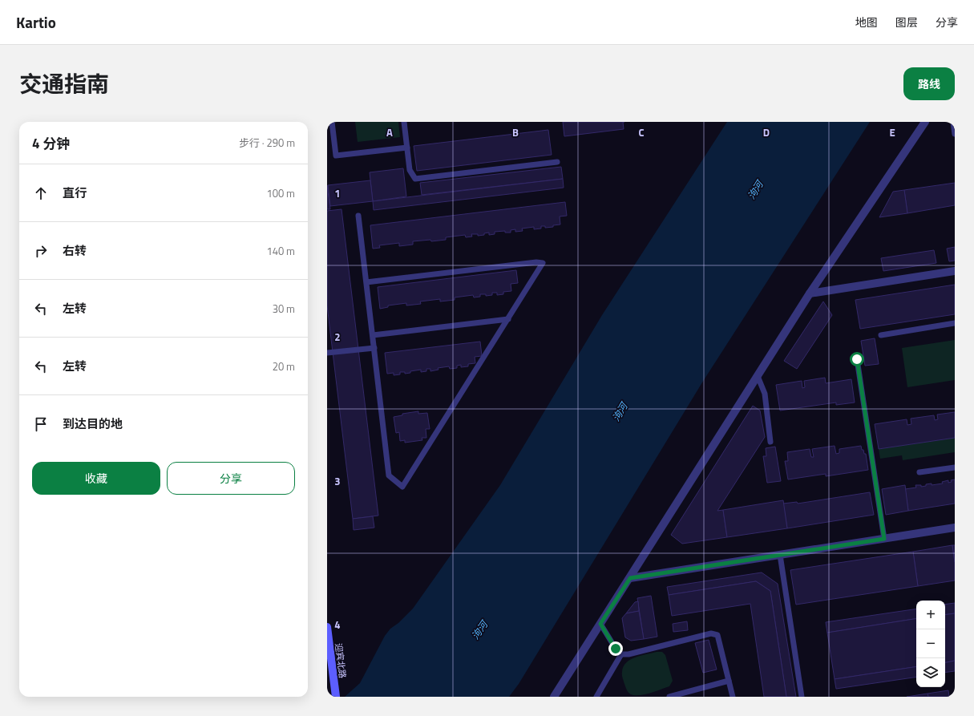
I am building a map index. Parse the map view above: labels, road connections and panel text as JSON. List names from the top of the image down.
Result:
{
  "streets": {
    "main road": ["迎宾北路"]
  },
  "water": ["泃河"],
  "page": {
    "header": "Kartio",
    "nav": ["地图", "图层", "分享"],
    "title": "交通指南",
    "buttons": [
      "路线",
      ["收藏", "分享"]
    ],
    "heading": ["4 分钟", "步行 · 290 m"],
    "list": [
      ["直行", "100 m"],
      ["右转", "140 m"],
      ["左转", "30 m"],
      ["左转", "20 m"],
      "到达目的地"
    ],
    "map_buttons": ["+", "−"]
  },
  "grid": {
    "columns": [
      "A",
      "B",
      "C",
      "D",
      "E"
    ],
    "rows": [
      "1",
      "2",
      "3",
      "4"
    ]
  }
}
